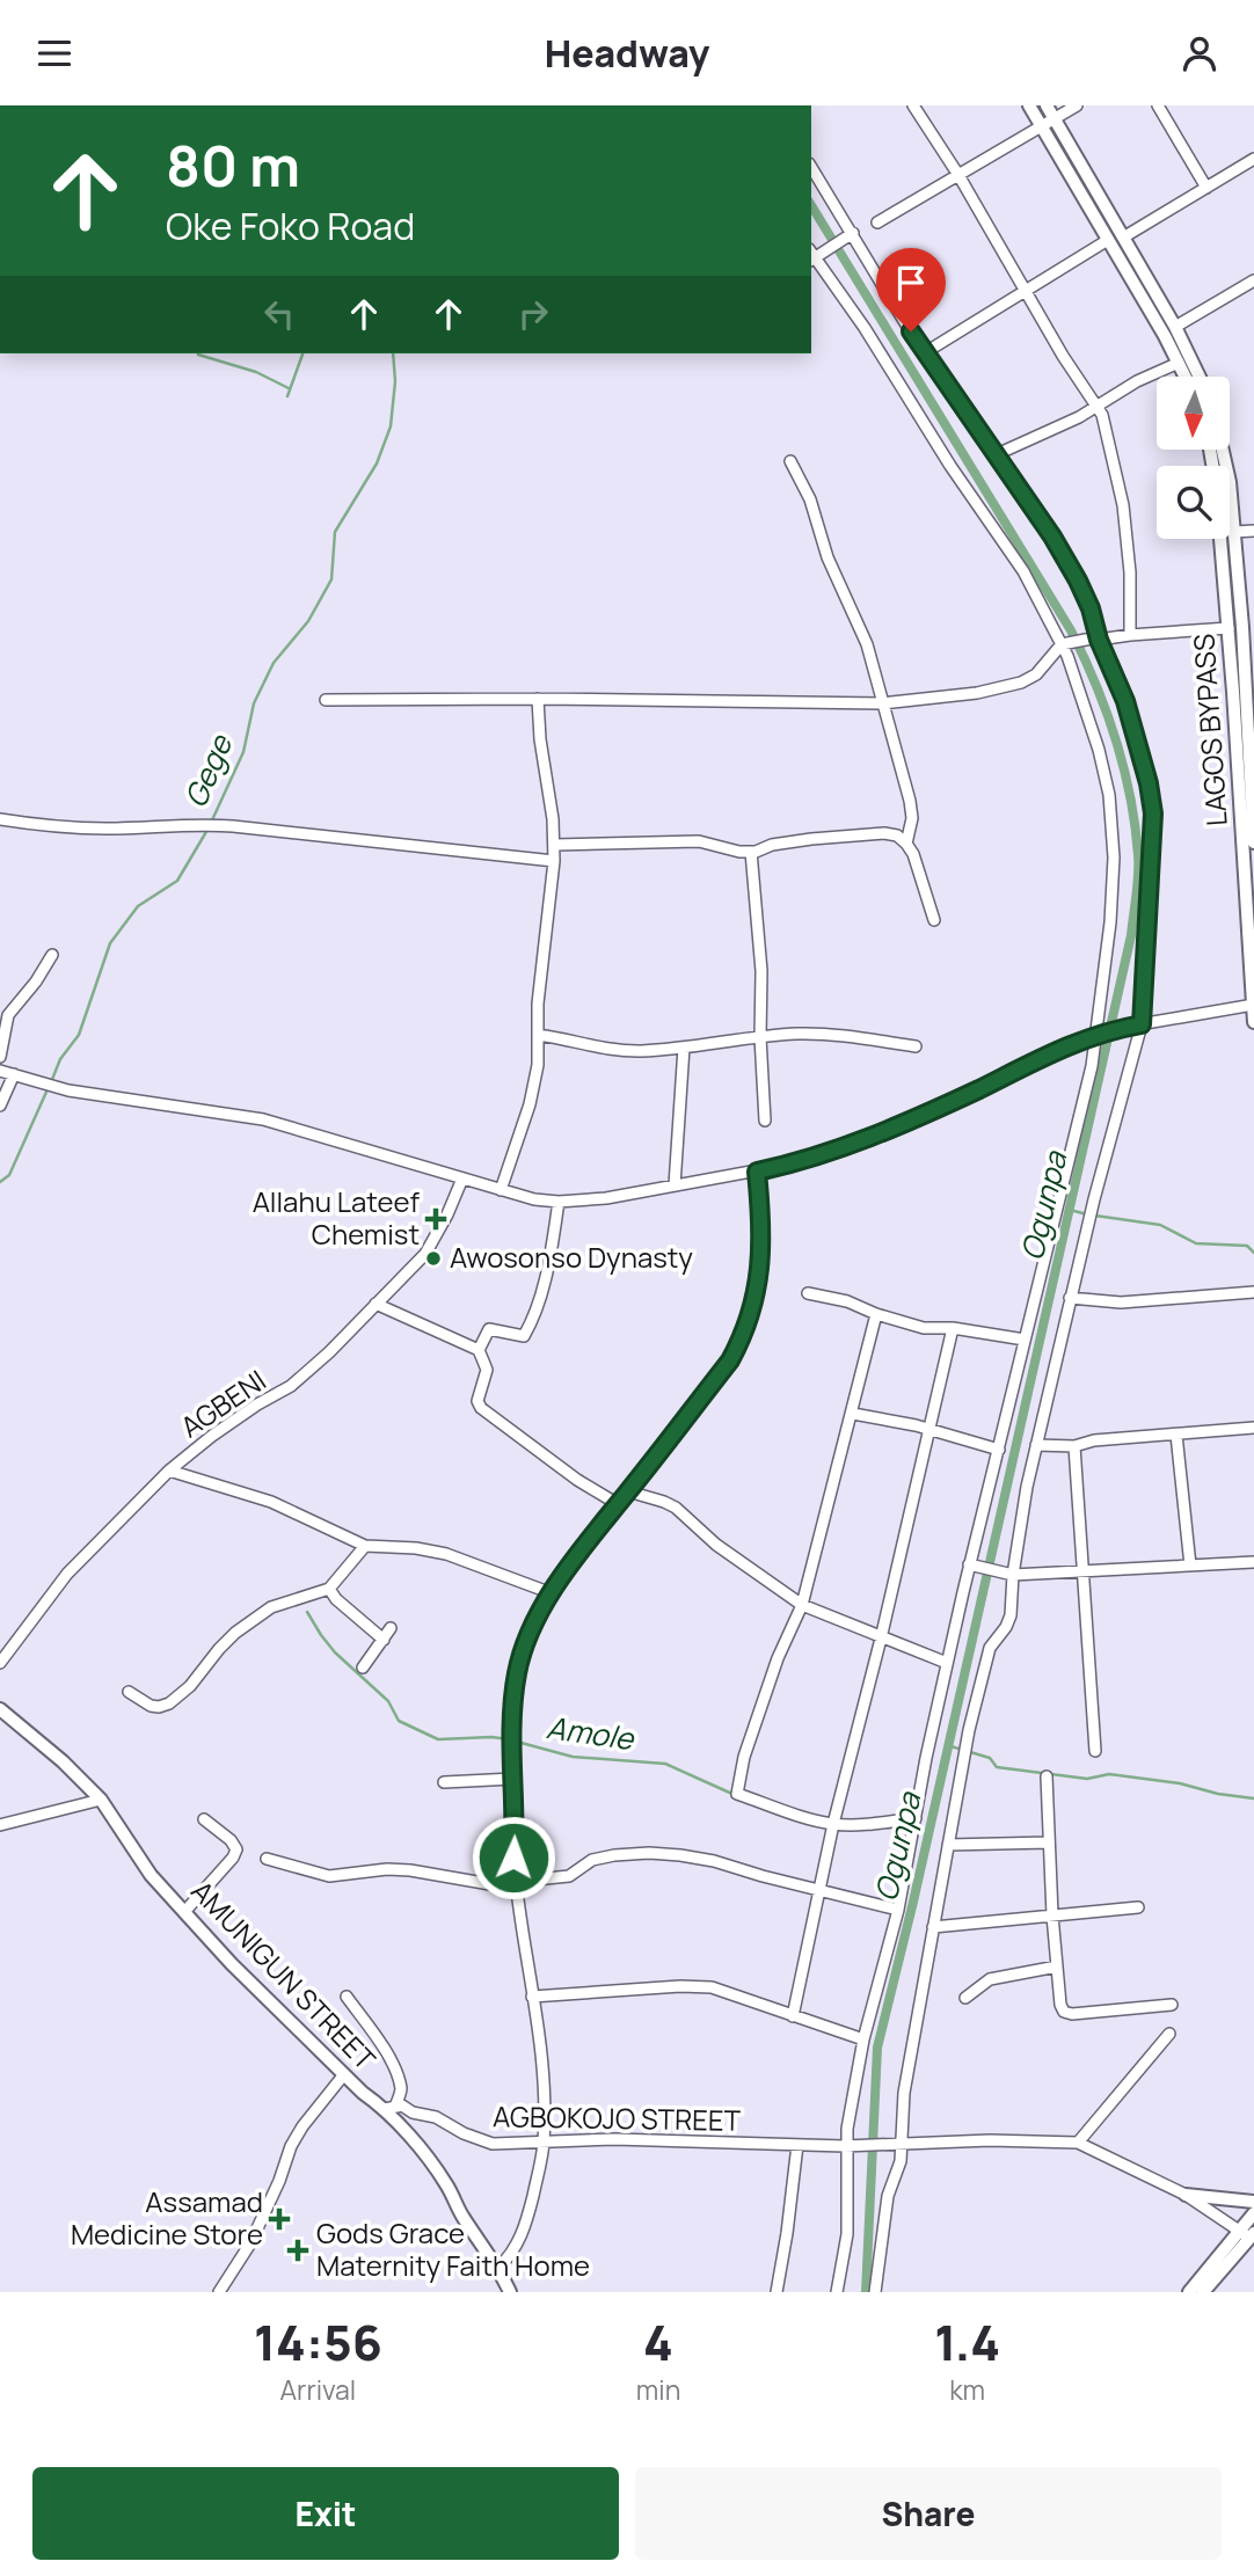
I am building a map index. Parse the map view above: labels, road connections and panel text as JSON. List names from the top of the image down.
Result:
{
  "streets": {
    "main road": ["LAGOS BYPASS", "AMUNIGUN STREET"],
    "street": ["AGBENI", "AGBOKOJO STREET"]
  },
  "crossings": [
    ["AMUNIGUN STREET", "AGBOKOJO STREET"]
  ],
  "water": ["Gege", "Ogunpa", "Amole"],
  "places": {
    "health": ["Allahu Lateef Chemist", "Assamad Medicine Store", "Gods Grace Maternity Faith Home"],
    "other": ["Awosonso Dynasty"]
  },
  "north": "bottom",
  "page": {
    "header": "Headway",
    "turn": ["80 m", "Oke Foko Road"],
    "eta": [
      "14:56",
      "Arrival",
      "4",
      "min",
      "1.4",
      "km"
    ],
    "buttons": ["Exit", "Share"]
  }
}
